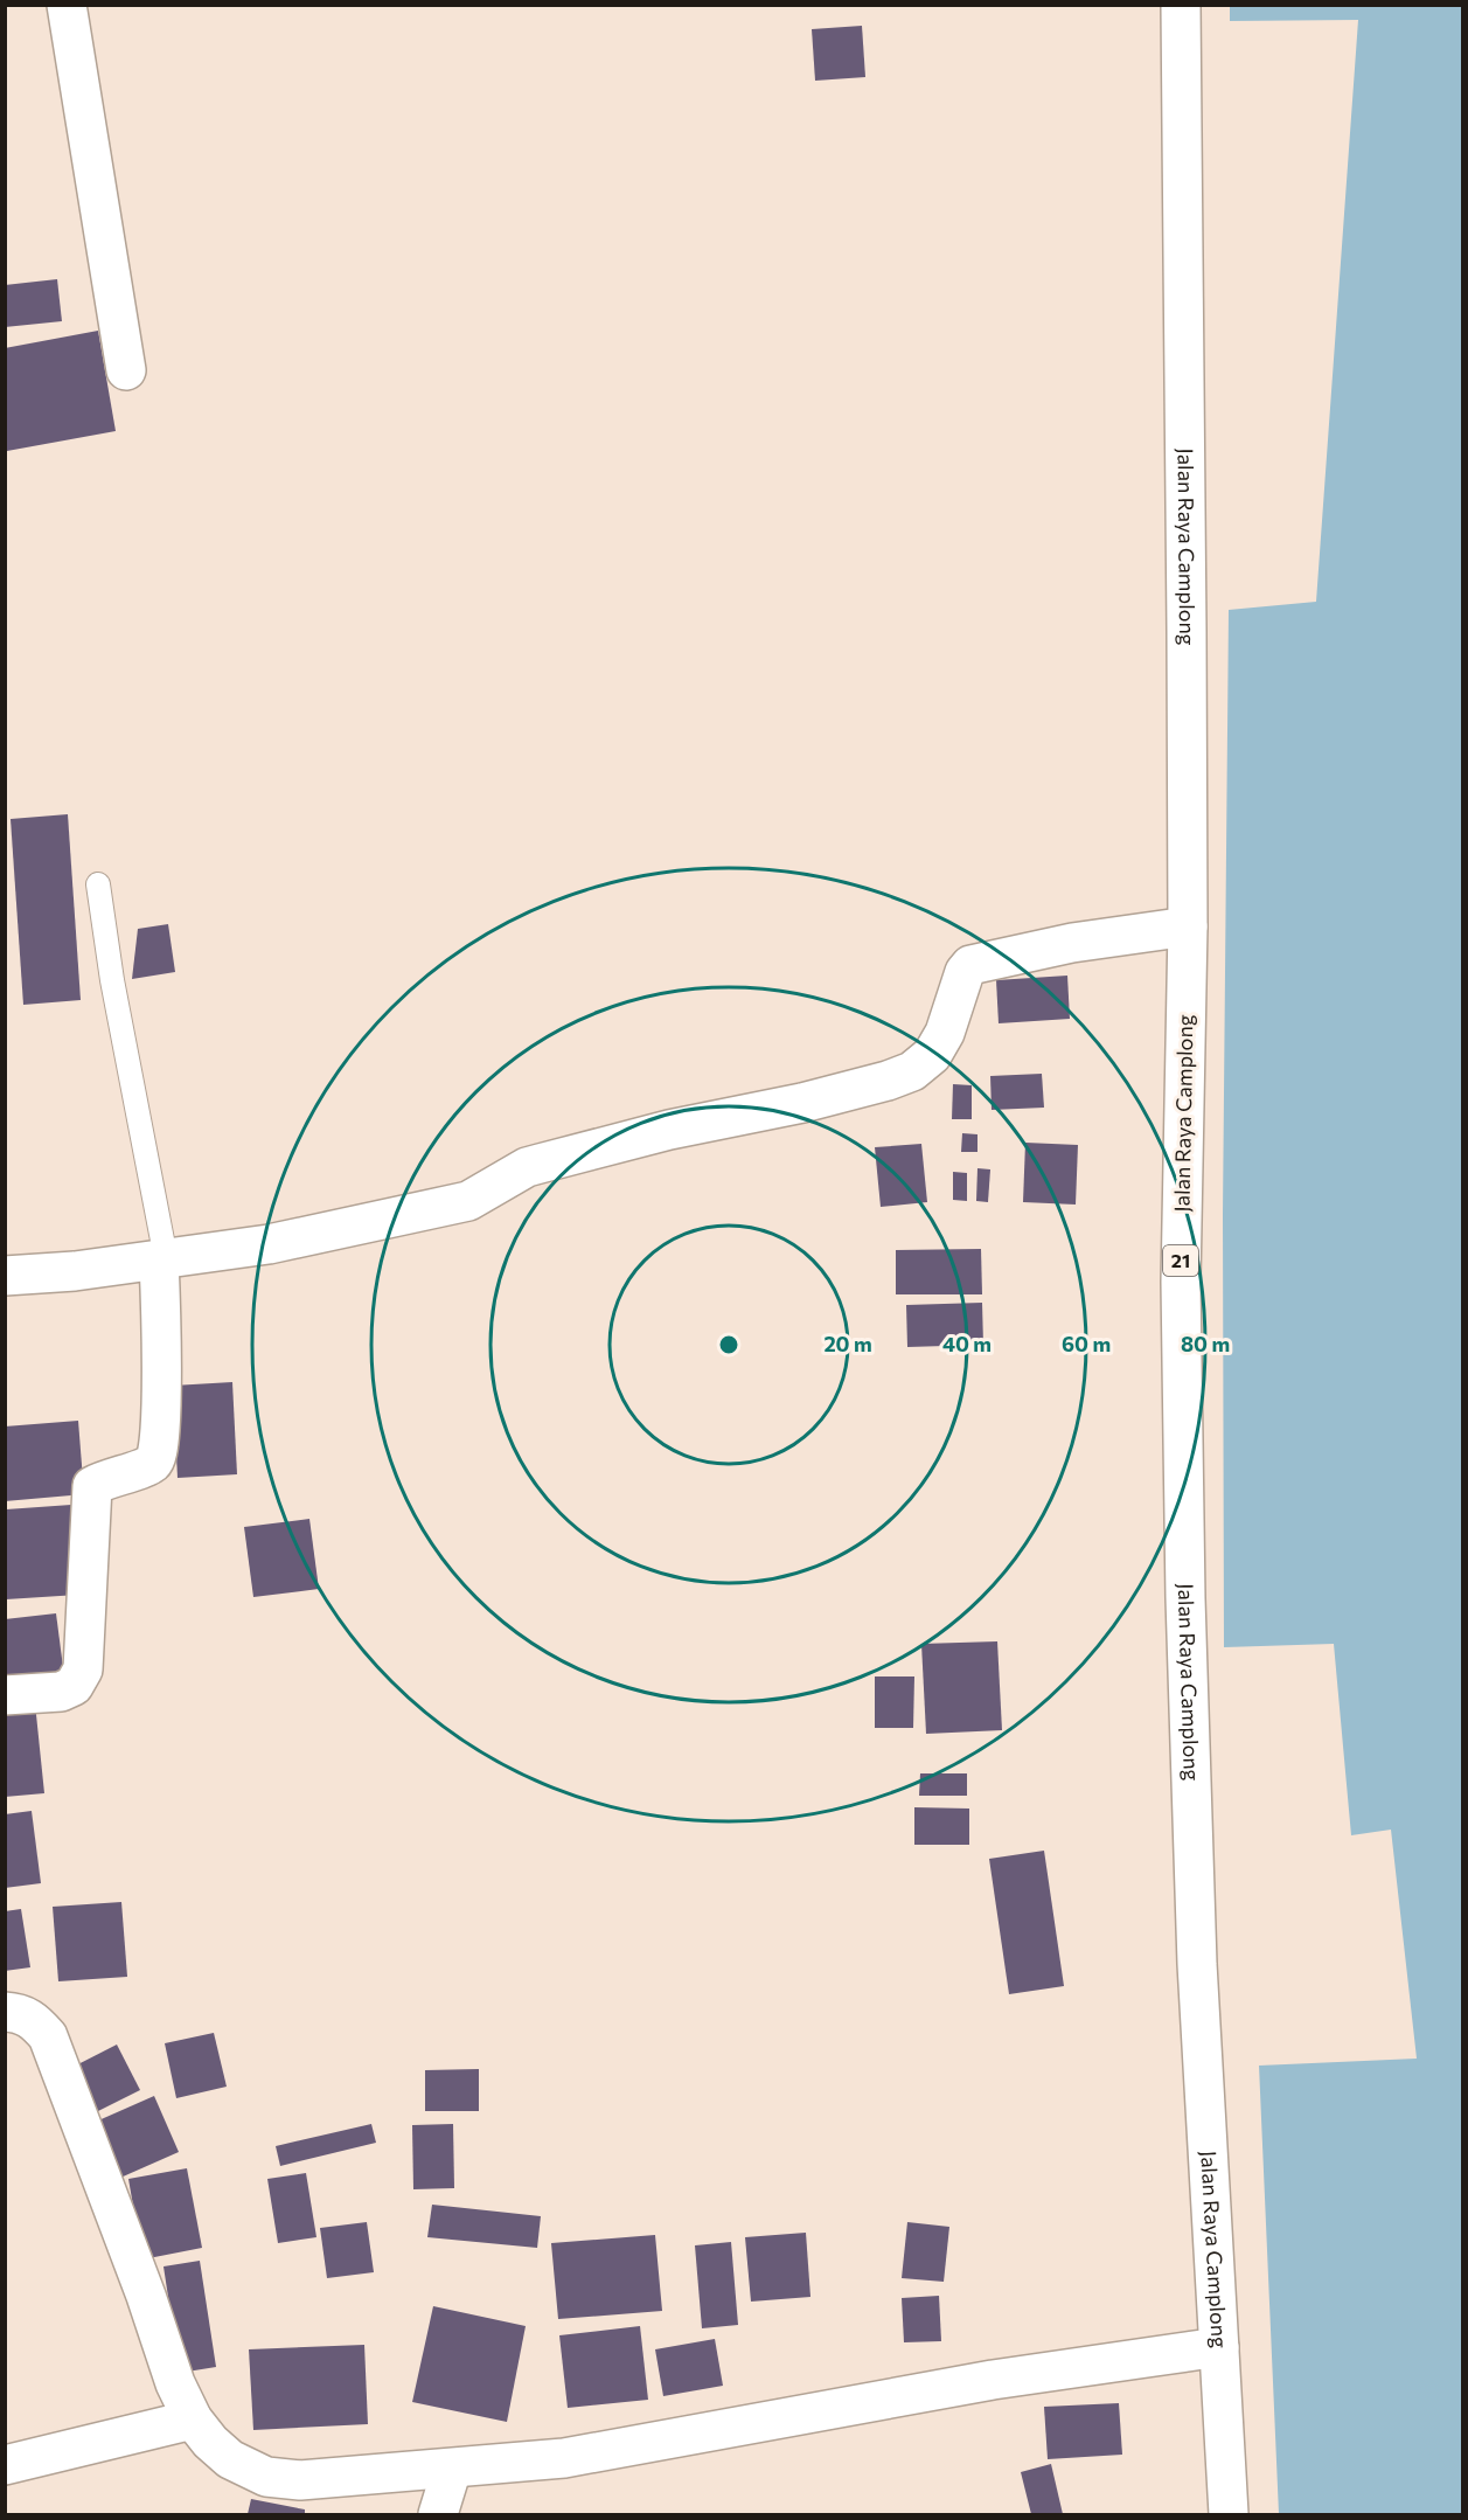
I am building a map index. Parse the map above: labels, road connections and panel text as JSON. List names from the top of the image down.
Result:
{
  "streets": {
    "main road": ["Jalan Raya Camplong", "21"]
  },
  "rings": [
    "20 m",
    "40 m",
    "60 m",
    "80 m"
  ]
}
